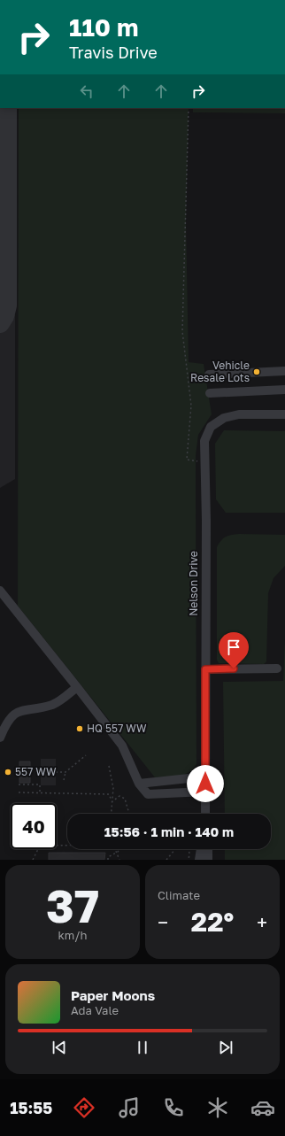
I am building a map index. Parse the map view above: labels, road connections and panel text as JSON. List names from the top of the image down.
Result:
{
  "streets": {
    "street": ["Nelson Drive"]
  },
  "places": ["Vehicle Resale Lots", "HQ 557 WW", "557 WW"],
  "page": {
    "turn": ["110 m", "Travis Drive"],
    "limit": "40",
    "trip": "15:56 · 1 min · 140 m",
    "tile": [
      ["37", "km/h"],
      "Climate"
    ],
    "heat": ["−", "22°", "+"],
    "song": ["Paper Moons", "Ada Vale"],
    "tabs": "15:55"
  }
}
